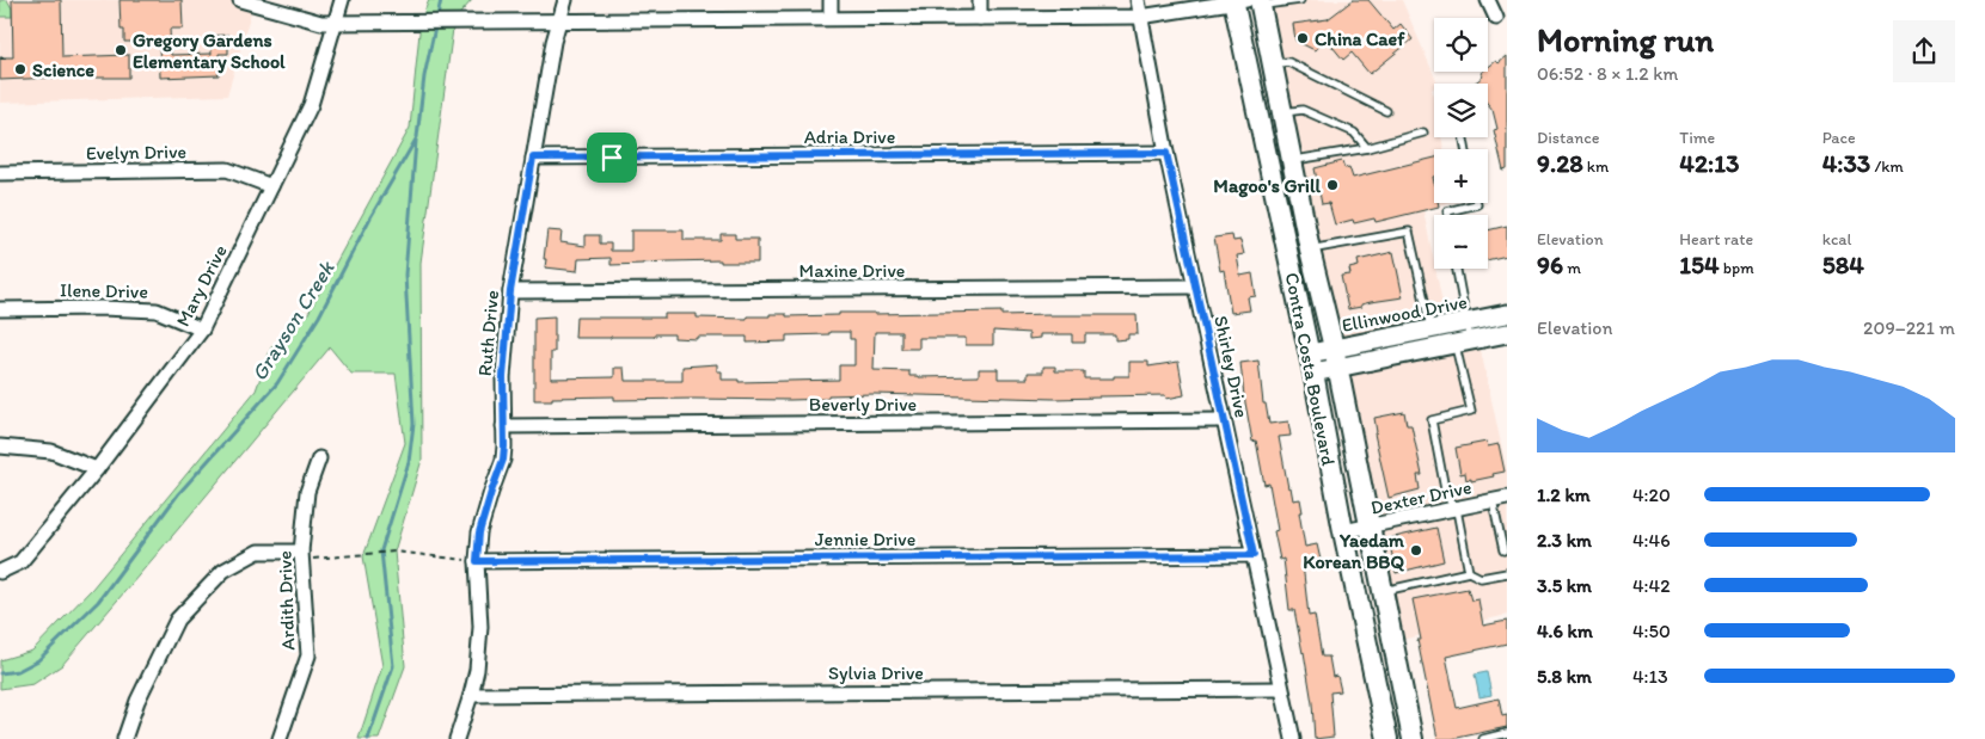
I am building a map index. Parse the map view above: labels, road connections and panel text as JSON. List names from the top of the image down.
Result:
{
  "streets": {
    "main road": ["Contra Costa Boulevard"],
    "street": [
      "Adria Drive",
      "Evelyn Drive",
      "Maxine Drive",
      "Mary Drive",
      "Ilene Drive",
      "Ellinwood Drive",
      "Ruth Drive",
      "Shirley Drive",
      "Beverly Drive",
      "Dexter Drive",
      "Jennie Drive",
      "Ardith Drive",
      "Sylvia Drive"
    ]
  },
  "crossings": [
    ["Adria Drive", "Ruth Drive"],
    ["Adria Drive", "Shirley Drive"],
    ["Evelyn Drive", "Mary Drive"],
    ["Maxine Drive", "Ruth Drive"],
    ["Maxine Drive", "Shirley Drive"],
    ["Mary Drive", "Ilene Drive"],
    ["Ellinwood Drive", "Contra Costa Boulevard"],
    ["Ruth Drive", "Beverly Drive"],
    ["Ruth Drive", "Jennie Drive"],
    ["Ruth Drive", "Sylvia Drive"],
    ["Shirley Drive", "Beverly Drive"],
    ["Shirley Drive", "Jennie Drive"],
    ["Shirley Drive", "Sylvia Drive"],
    ["Contra Costa Boulevard", "Dexter Drive"]
  ],
  "water": ["Grayson Creek"],
  "places": [
    "China Caef",
    "Gregory Gardens Elementary School",
    "Science",
    "Magoo's Grill",
    "Yaedam Korean BBQ"
  ],
  "page": {
    "heading": ["Morning run", "06:52 · 8 × 1.2 km"],
    "map_buttons": ["+", "−"],
    "stats": [
      ["Distance", "9.28 km"],
      ["Time", "42:13"],
      ["Pace", "4:33 /km"],
      ["Elevation", "96 m"],
      ["Heart rate", "154 bpm"],
      ["kcal", "584"]
    ],
    "chart": ["Elevation", "209–221 m"],
    "list": [
      {
        "name": "1.2 km",
        "note": "4:20"
      },
      {
        "name": "2.3 km",
        "note": "4:46"
      },
      {
        "name": "3.5 km",
        "note": "4:42"
      },
      {
        "name": "4.6 km",
        "note": "4:50"
      },
      {
        "name": "5.8 km",
        "note": "4:13"
      }
    ]
  }
}
